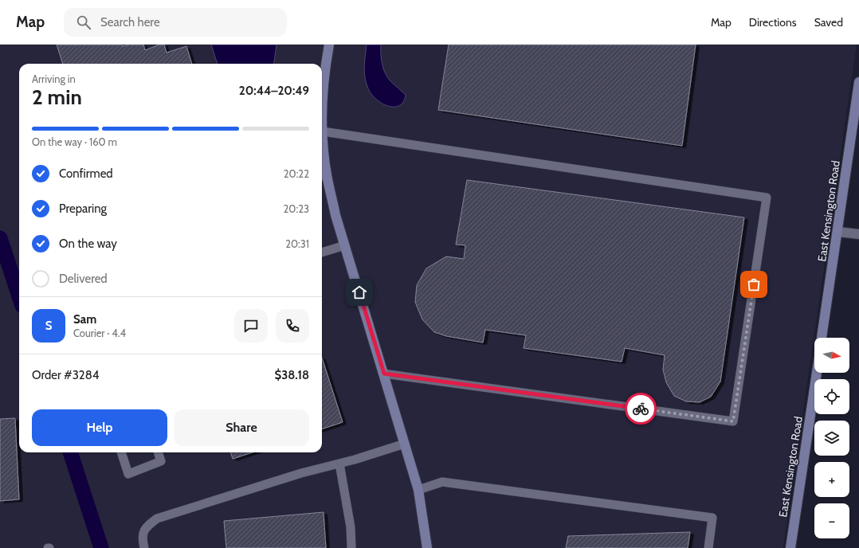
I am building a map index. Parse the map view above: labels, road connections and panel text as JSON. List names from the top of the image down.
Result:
{
  "streets": {
    "street": ["East Kensington Road"]
  },
  "north": "right",
  "page": {
    "header": "Map",
    "search": "Search here",
    "nav": ["Map", "Directions", "Saved"],
    "heading": ["2 min", "Arriving in", "20:44–20:49"],
    "panel": [
      "Sam",
      "Courier · 4.4",
      "Order #3284",
      "$38.18"
    ],
    "bar": "On the way · 160 m",
    "list": [
      ["Confirmed", "20:22"],
      ["Preparing", "20:23"],
      ["On the way", "20:31"],
      "Delivered"
    ],
    "round": "S",
    "map_buttons": ["+", "−"],
    "buttons": ["Help", "Share"]
  }
}
